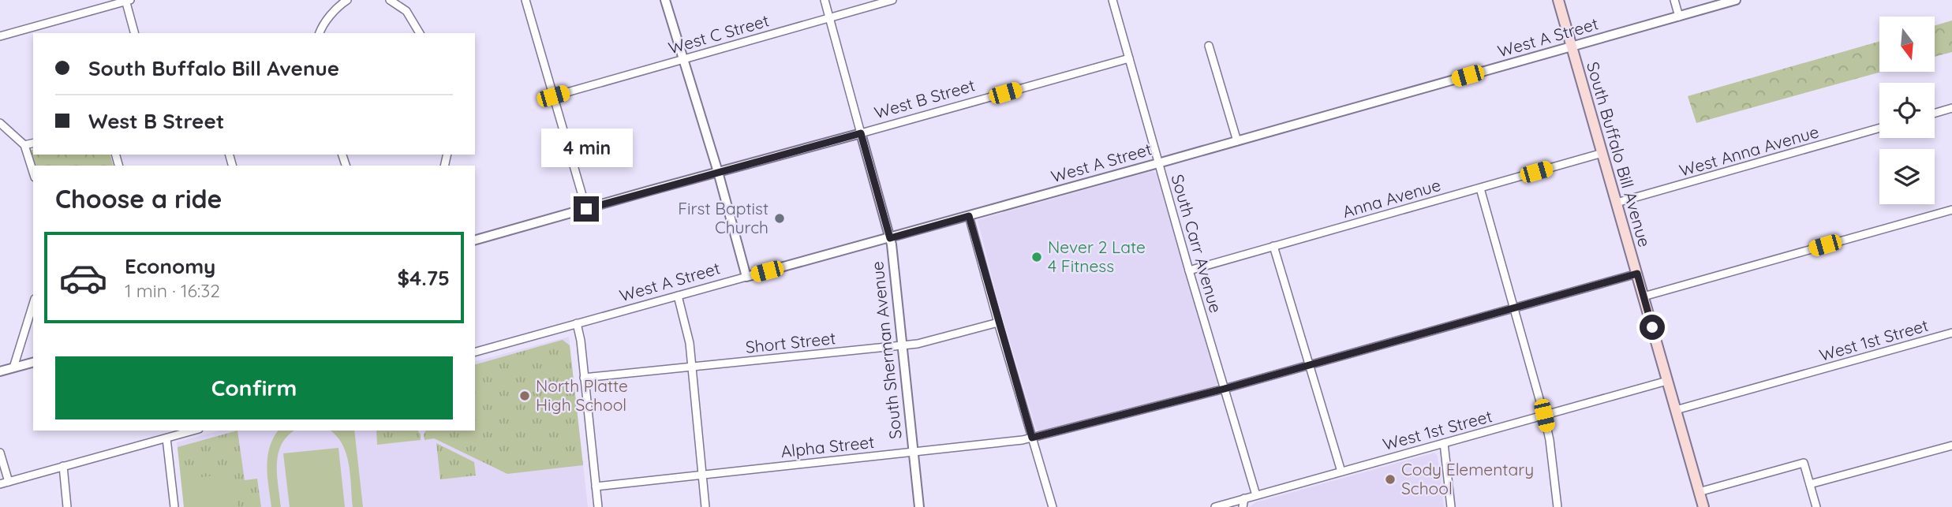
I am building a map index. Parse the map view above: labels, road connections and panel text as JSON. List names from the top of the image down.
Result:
{
  "streets": {
    "main road": ["South Buffalo Bill Avenue"],
    "street": [
      "West C Street",
      "West A Street",
      "West B Street",
      "West Anna Avenue",
      "Anna Avenue",
      "South Carr Avenue",
      "West 1st Street",
      "Short Street",
      "South Sherman Avenue",
      "Alpha Street"
    ]
  },
  "crossings": [
    ["West C Street", "South Sherman Avenue"],
    ["West A Street", "South Buffalo Bill Avenue"],
    ["West A Street", "South Carr Avenue"],
    ["West A Street", "South Sherman Avenue"],
    ["West B Street", "South Carr Avenue"],
    ["West B Street", "South Sherman Avenue"],
    ["West Anna Avenue", "South Buffalo Bill Avenue"],
    ["South Buffalo Bill Avenue", "Anna Avenue"],
    ["South Buffalo Bill Avenue", "West 1st Street"],
    ["South Buffalo Bill Avenue", "Alpha Street"],
    ["Anna Avenue", "South Carr Avenue"],
    ["South Carr Avenue", "West 1st Street"],
    ["South Carr Avenue", "Alpha Street"],
    ["Short Street", "South Sherman Avenue"],
    ["South Sherman Avenue", "Alpha Street"]
  ],
  "places": [
    "First Baptist Church",
    "Never 2 Late 4 Fitness",
    "North Platte High School",
    "Cody Elementary School"
  ],
  "north": "bottom",
  "page": {
    "banner": ["South Buffalo Bill Avenue", "West B Street"],
    "bubble": "4 min",
    "heading": "Choose a ride",
    "list": [
      {
        "name": "Economy",
        "note": "1 min · 16:32",
        "value": "$4.75"
      }
    ],
    "buttons": "Confirm"
  }
}
